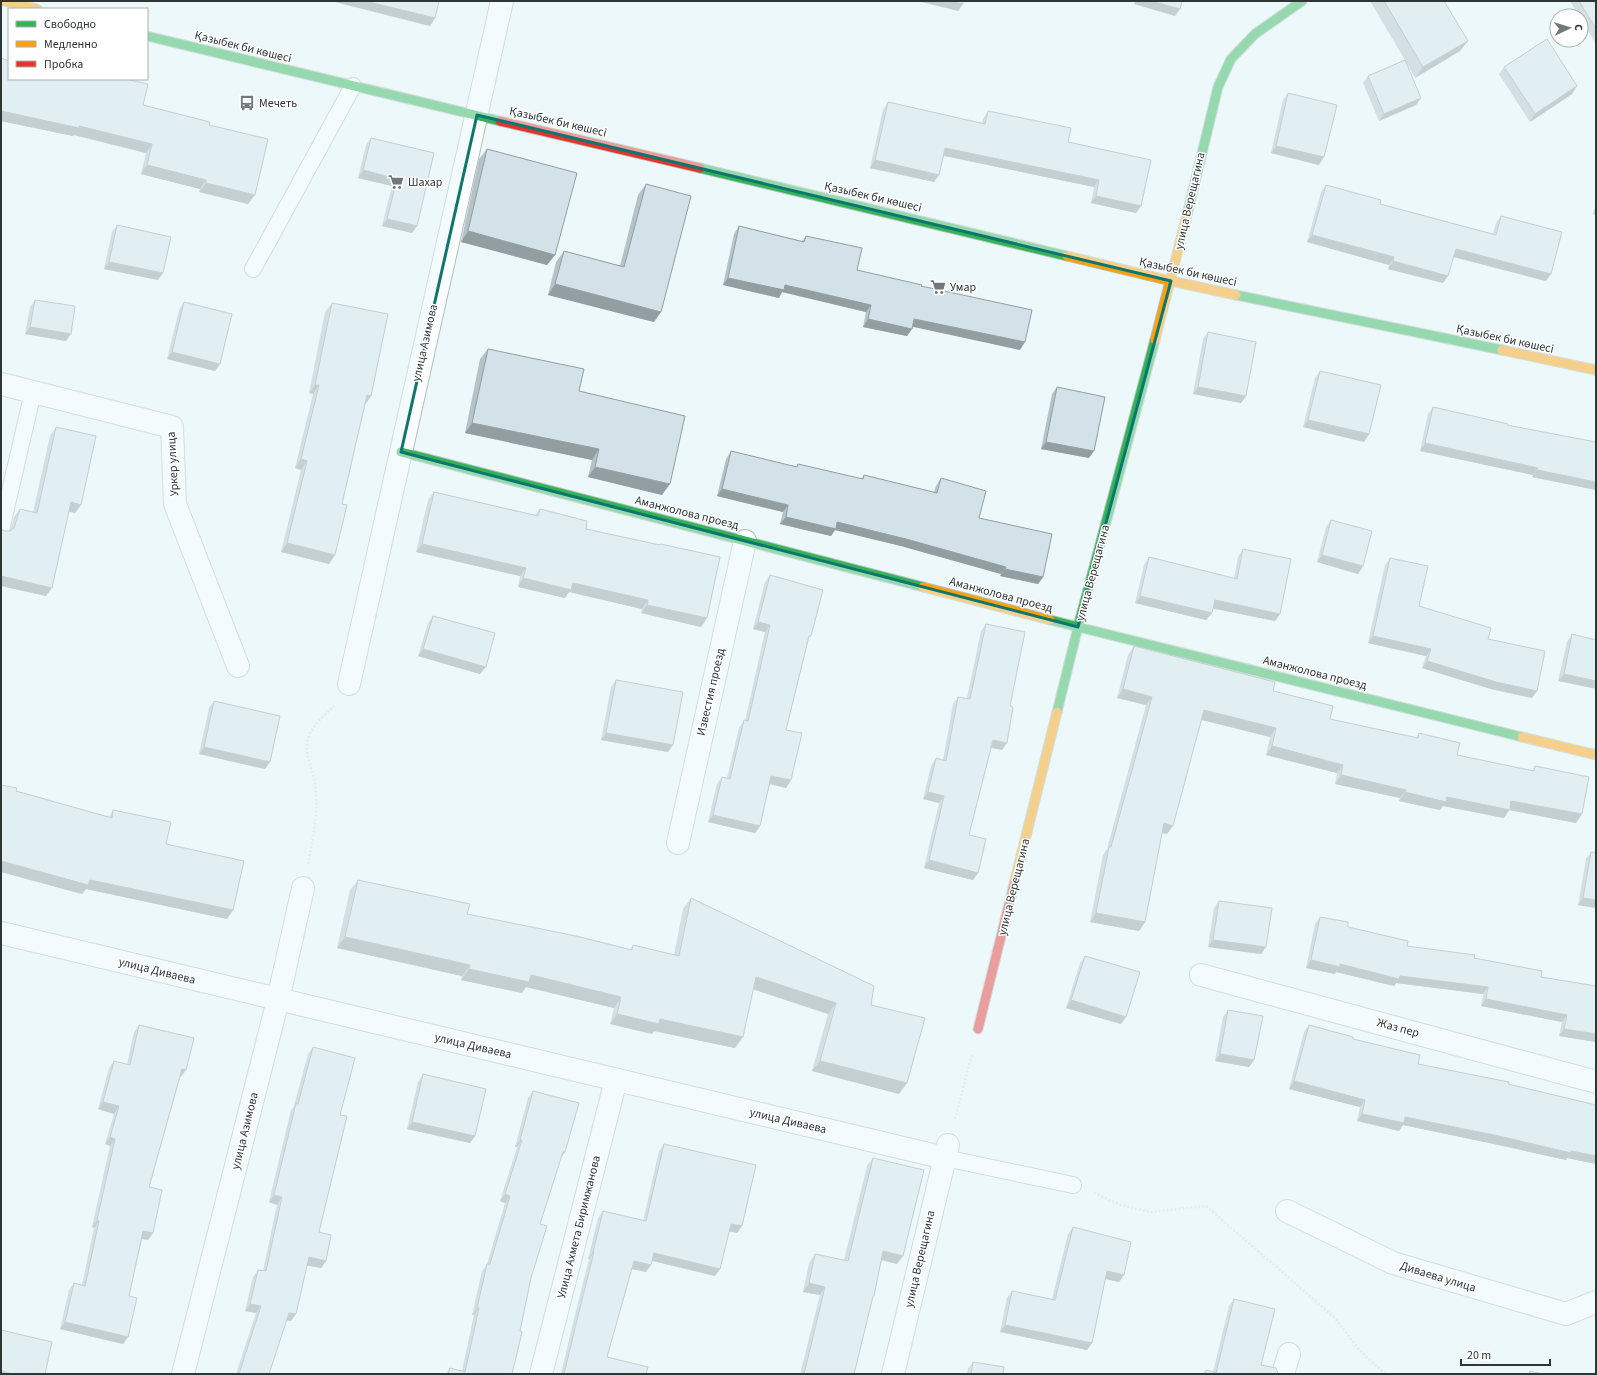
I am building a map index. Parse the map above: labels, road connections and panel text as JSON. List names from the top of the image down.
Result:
{
  "streets": {
    "street": [
      "Қазыбек би көшесі",
      "улица Верещагина",
      "улица Азимова",
      "Уркер улица",
      "Аманжолова проезд",
      "Известия проезд",
      "улица Диваева",
      "Жаз пер",
      "Улица Ахмета Биримжанова",
      "Диваева улица"
    ]
  },
  "crossings": [
    ["Қазыбек би көшесі", "улица Верещагина"],
    ["Қазыбек би көшесі", "улица Азимова"],
    ["улица Верещагина", "Аманжолова проезд"],
    ["улица Верещагина", "улица Диваева"],
    ["улица Азимова", "Аманжолова проезд"],
    ["улица Азимова", "улица Диваева"],
    ["Аманжолова проезд", "Известия проезд"],
    ["улица Диваева", "Улица Ахмета Биримжанова"]
  ],
  "places": {
    "bus stop": ["Мечеть"],
    "supermarket": ["Шахар", "Умар"]
  },
  "legend": ["Свободно", "Медленно", "Пробка"],
  "scale_bar": "20 m",
  "north": "right"
}
